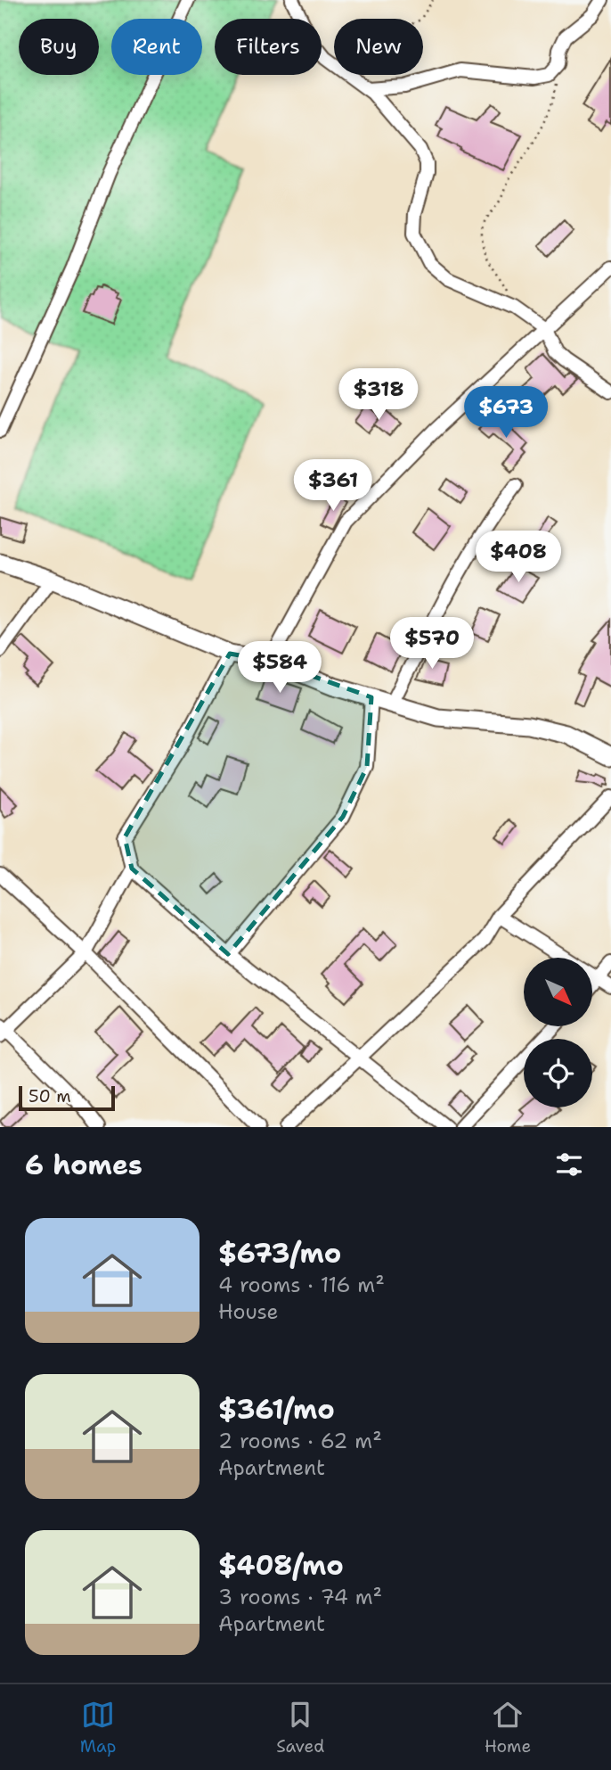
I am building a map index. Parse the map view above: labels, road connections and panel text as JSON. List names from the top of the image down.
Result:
{
  "scale_bar": "50 m",
  "north": "bottom right",
  "page": {
    "chip": [
      "Buy",
      "Rent",
      "Filters",
      "New"
    ],
    "price": [
      "$318",
      "$673",
      "$361",
      "$408",
      "$570",
      "$584"
    ],
    "scale": "50 m",
    "heading": "6 homes",
    "list": [
      {
        "name": "$673/mo",
        "note": "4 rooms · 116 m² · House"
      },
      {
        "name": "$361/mo",
        "note": "2 rooms · 62 m² · Apartment"
      },
      {
        "name": "$408/mo",
        "note": "3 rooms · 74 m² · Apartment"
      }
    ],
    "tabs": ["Map", "Saved", "Home"]
  }
}
